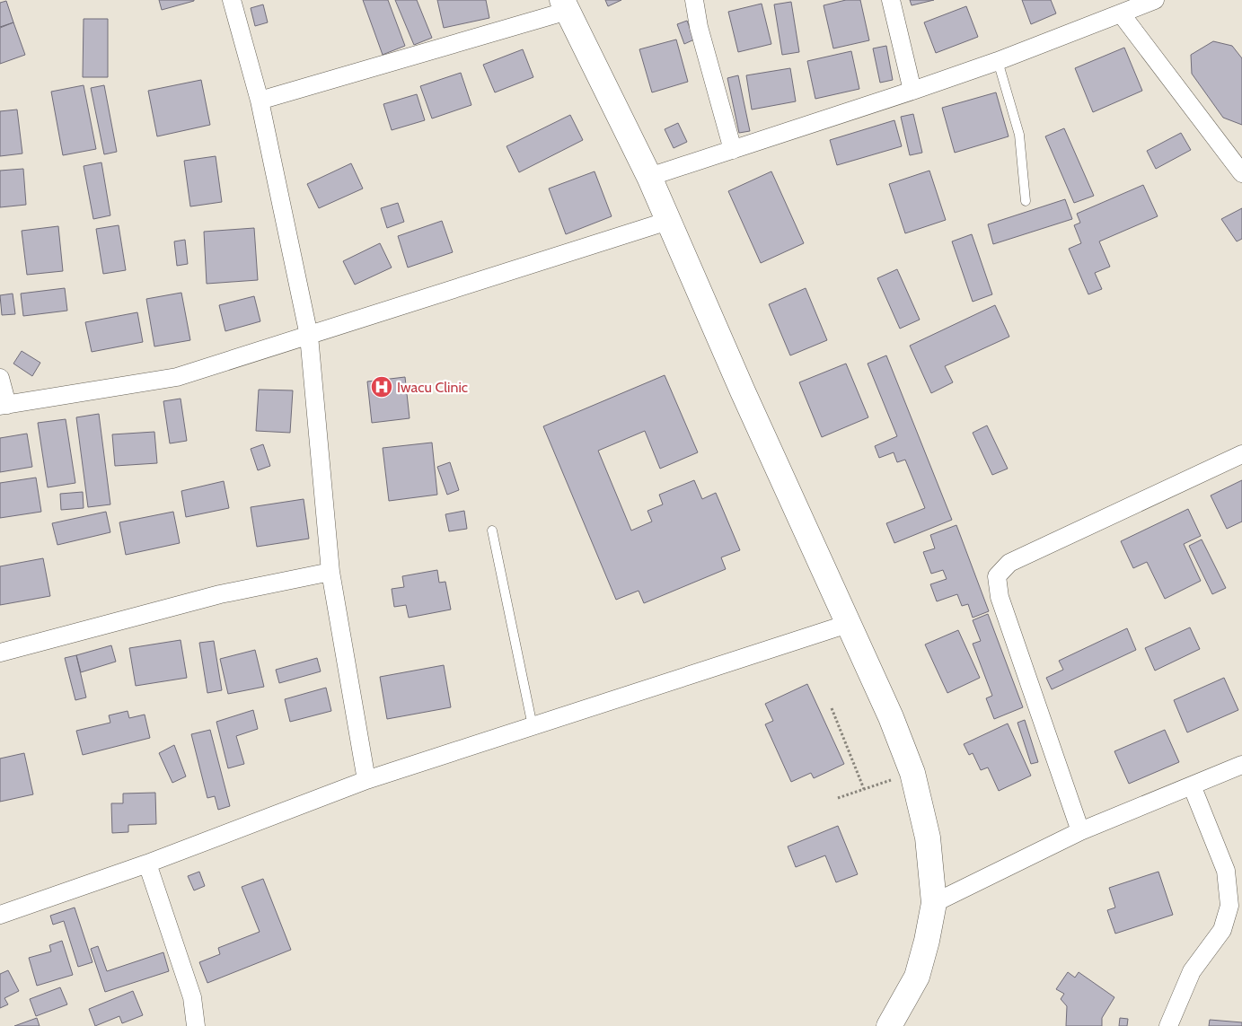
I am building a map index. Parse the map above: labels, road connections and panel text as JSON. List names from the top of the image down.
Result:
{
  "places": {
    "hospital": ["Iwacu Clinic"]
  }
}
